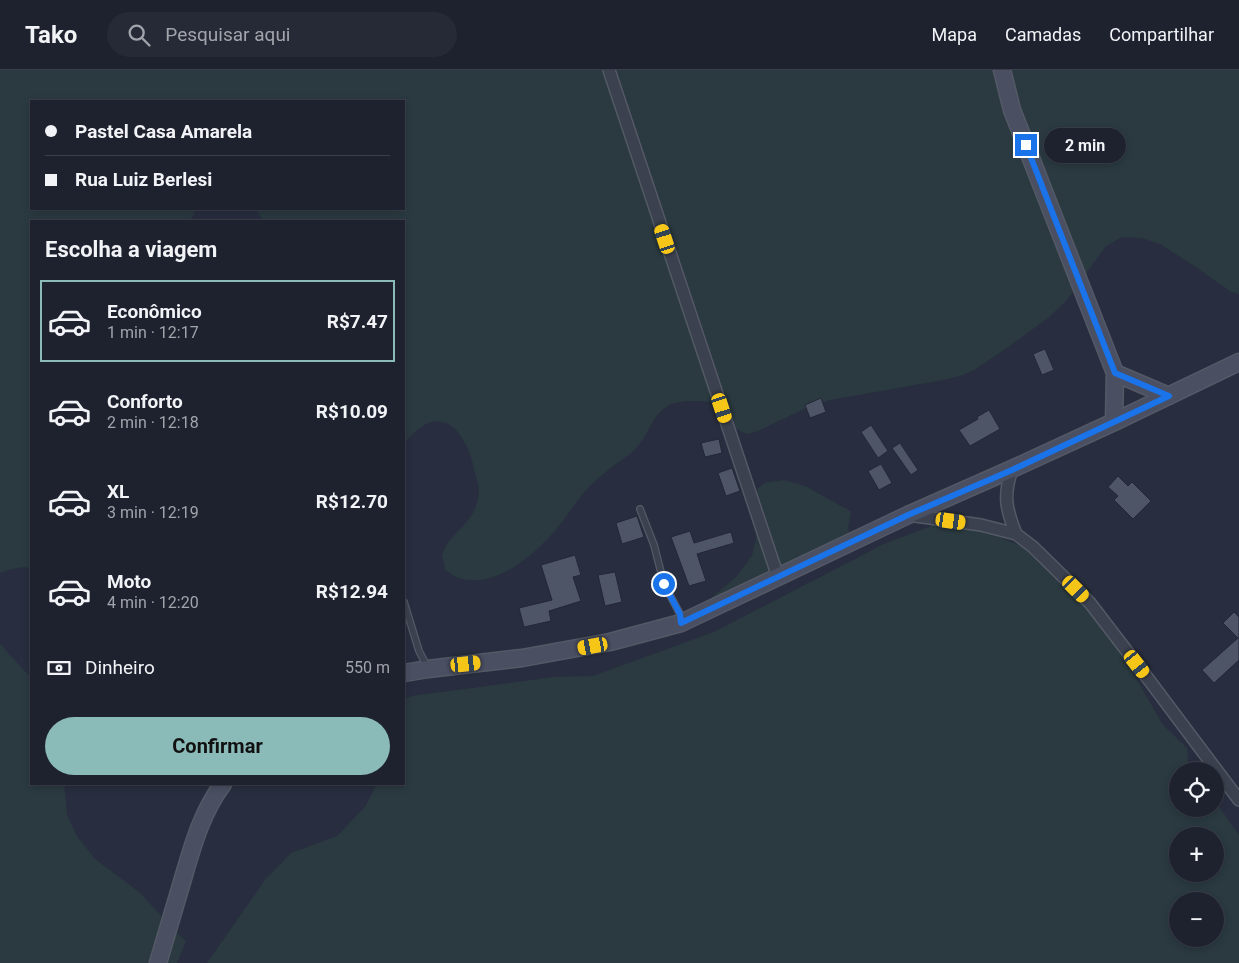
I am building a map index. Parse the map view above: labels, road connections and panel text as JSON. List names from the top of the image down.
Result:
{
  "page": {
    "header": "Tako",
    "search": "Pesquisar aqui",
    "nav": ["Mapa", "Camadas", "Compartilhar"],
    "banner": ["Pastel Casa Amarela", "Rua Luiz Berlesi"],
    "bubble": "2 min",
    "heading": "Escolha a viagem",
    "list": [
      {
        "name": "Econômico",
        "note": "1 min · 12:17",
        "value": "R$7.47"
      },
      {
        "name": "Conforto",
        "note": "2 min · 12:18",
        "value": "R$10.09"
      },
      {
        "name": "XL",
        "note": "3 min · 12:19",
        "value": "R$12.70"
      },
      {
        "name": "Moto",
        "note": "4 min · 12:20",
        "value": "R$12.94"
      }
    ],
    "pay": ["Dinheiro", "550 m"],
    "buttons": "Confirmar",
    "map_buttons": ["+", "−"]
  }
}
